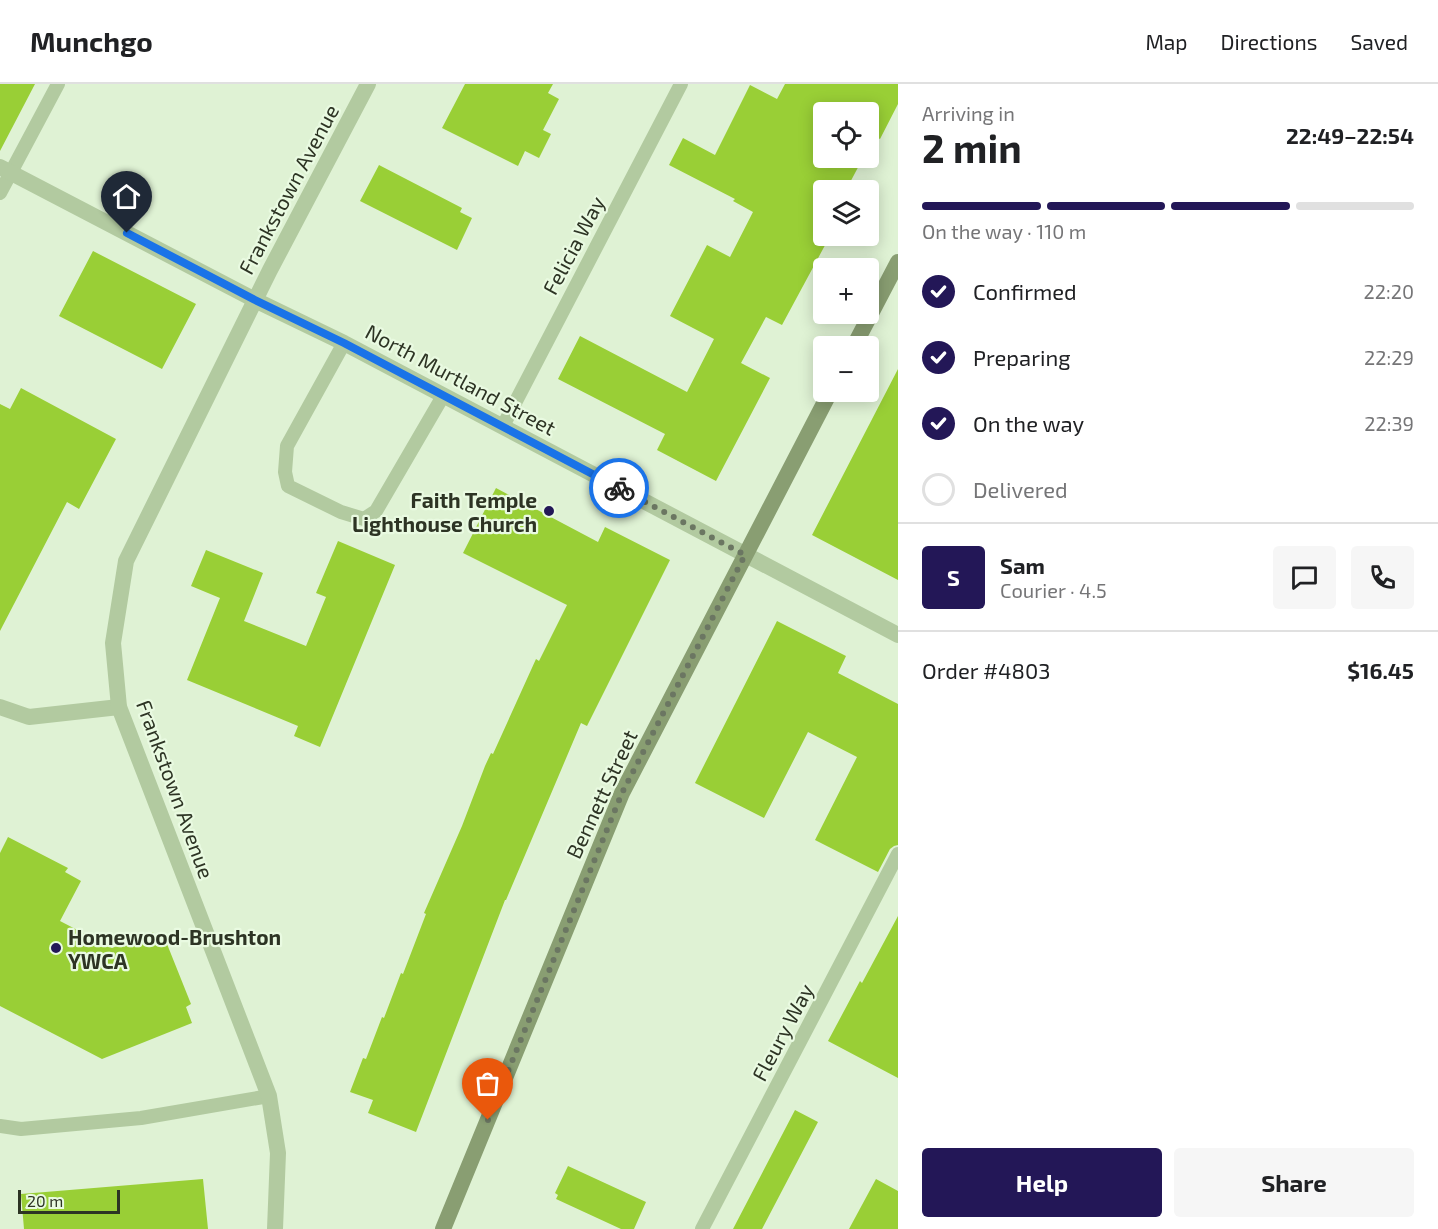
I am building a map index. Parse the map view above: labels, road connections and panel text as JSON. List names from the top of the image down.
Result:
{
  "streets": {
    "main road": ["Bennett Street"],
    "street": ["Frankstown Avenue", "North Murtland Street"],
    "lane": ["Felicia Way", "Fleury Way"]
  },
  "crossings": [
    ["Frankstown Avenue", "North Murtland Street"],
    ["Felicia Way", "North Murtland Street"],
    ["North Murtland Street", "Bennett Street"]
  ],
  "places": ["Faith Temple Lighthouse Church", "Homewood-Brushton YWCA"],
  "scale_bar": "20 m",
  "page": {
    "header": "Munchgo",
    "nav": ["Map", "Directions", "Saved"],
    "heading": ["2 min", "Arriving in", "22:49–22:54"],
    "panel": [
      "Sam",
      "Courier · 4.5",
      "Order #4803",
      "$16.45"
    ],
    "map_buttons": ["+", "−"],
    "bar": "On the way · 110 m",
    "list": [
      ["Confirmed", "22:20"],
      ["Preparing", "22:29"],
      ["On the way", "22:39"],
      "Delivered"
    ],
    "round": "S",
    "buttons": ["Help", "Share"],
    "scale": "20 m"
  }
}
